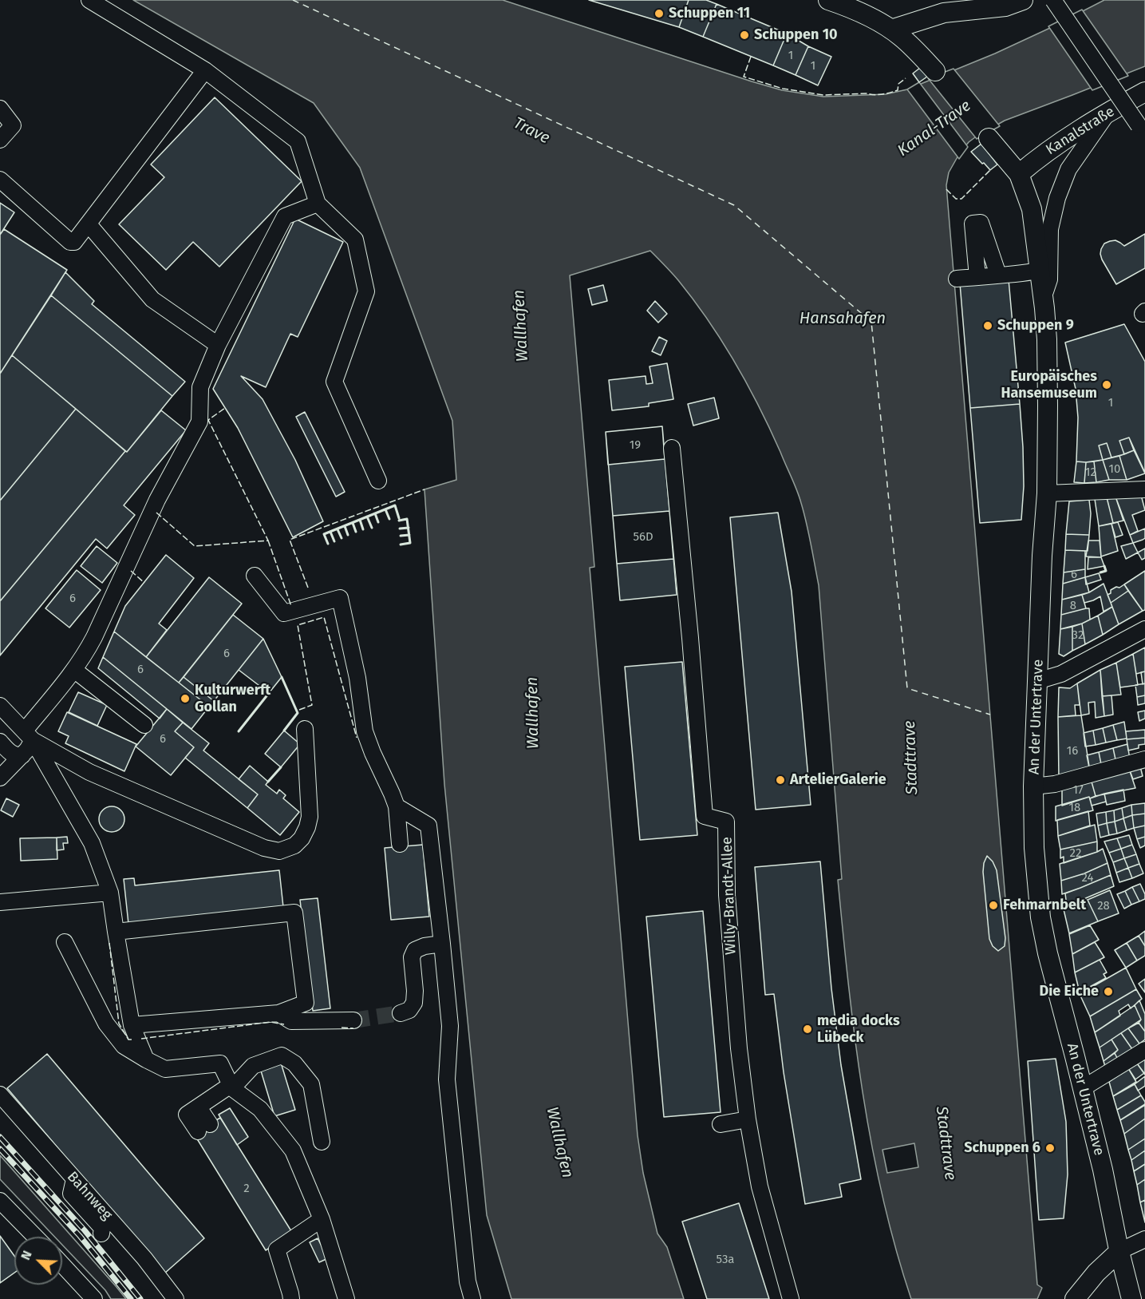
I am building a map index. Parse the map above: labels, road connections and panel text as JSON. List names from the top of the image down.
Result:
{
  "streets": {
    "main road": ["Kanalstraße", "An der Untertrave"],
    "street": ["Willy-Brandt-Allee", "Bahnweg"]
  },
  "crossings": [
    ["Kanalstraße", "An der Untertrave"]
  ],
  "water": [
    "Kanal-Trave",
    "Trave",
    "Hansahafen",
    "Wallhafen",
    "Stadttrave"
  ],
  "places": [
    "Schuppen 11",
    "Schuppen 10",
    "Schuppen 9",
    "Europäisches Hansemuseum",
    "Kulturwerft Gollan",
    "ArtelierGalerie",
    "Fehmarnbelt",
    "Die Eiche",
    "media docks Lübeck",
    "Schuppen 6"
  ],
  "house_numbers": [
    "1",
    "1",
    "1",
    "19",
    "10",
    "12",
    "56D",
    "6",
    "6",
    "8",
    "32",
    "6",
    "6",
    "6",
    "16",
    "17",
    "18",
    "22",
    "24",
    "28",
    "2",
    "53a"
  ],
  "north": "top left"
}
